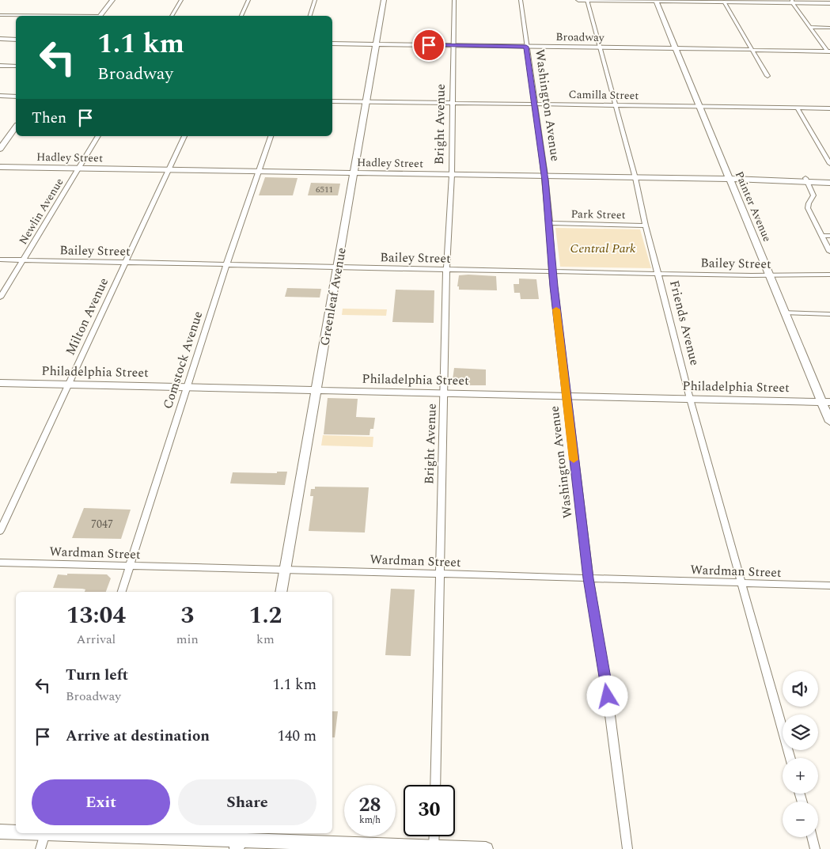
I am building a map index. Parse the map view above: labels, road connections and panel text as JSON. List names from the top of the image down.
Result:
{
  "streets": {
    "street": [
      "Broadway",
      "Camilla Street",
      "Washington Avenue",
      "Bright Avenue",
      "Hadley Street",
      "Painter Avenue",
      "Newlin Avenue",
      "Park Street",
      "Bailey Street",
      "Greenleaf Avenue",
      "Milton Avenue",
      "Friends Avenue",
      "Comstock Avenue",
      "Philadelphia Street",
      "Wardman Street"
    ]
  },
  "crossings": [
    ["Broadway", "Washington Avenue"],
    ["Broadway", "Bright Avenue"],
    ["Broadway", "Painter Avenue"],
    ["Broadway", "Greenleaf Avenue"],
    ["Broadway", "Friends Avenue"],
    ["Camilla Street", "Washington Avenue"],
    ["Camilla Street", "Bright Avenue"],
    ["Camilla Street", "Painter Avenue"],
    ["Camilla Street", "Greenleaf Avenue"],
    ["Camilla Street", "Friends Avenue"],
    ["Washington Avenue", "Hadley Street"],
    ["Washington Avenue", "Park Street"],
    ["Washington Avenue", "Bailey Street"],
    ["Washington Avenue", "Philadelphia Street"],
    ["Washington Avenue", "Wardman Street"],
    ["Bright Avenue", "Hadley Street"],
    ["Bright Avenue", "Bailey Street"],
    ["Bright Avenue", "Philadelphia Street"],
    ["Bright Avenue", "Wardman Street"],
    ["Hadley Street", "Painter Avenue"],
    ["Hadley Street", "Newlin Avenue"],
    ["Hadley Street", "Greenleaf Avenue"],
    ["Hadley Street", "Milton Avenue"],
    ["Hadley Street", "Friends Avenue"],
    ["Hadley Street", "Comstock Avenue"],
    ["Painter Avenue", "Bailey Street"],
    ["Painter Avenue", "Philadelphia Street"],
    ["Newlin Avenue", "Bailey Street"],
    ["Park Street", "Friends Avenue"],
    ["Bailey Street", "Greenleaf Avenue"],
    ["Bailey Street", "Milton Avenue"],
    ["Bailey Street", "Friends Avenue"],
    ["Bailey Street", "Comstock Avenue"],
    ["Greenleaf Avenue", "Philadelphia Street"],
    ["Greenleaf Avenue", "Wardman Street"],
    ["Milton Avenue", "Philadelphia Street"],
    ["Friends Avenue", "Philadelphia Street"],
    ["Friends Avenue", "Wardman Street"],
    ["Comstock Avenue", "Philadelphia Street"],
    ["Comstock Avenue", "Wardman Street"]
  ],
  "parks": ["Central Park"],
  "house_numbers": ["6511", "7047"],
  "page": {
    "turn": ["1.1 km", "Broadway"],
    "then": "Then",
    "eta": [
      "13:04",
      "Arrival",
      "3",
      "min",
      "1.2",
      "km"
    ],
    "list": [
      {
        "name": "Turn left",
        "note": "Broadway",
        "value": "1.1 km"
      },
      {
        "name": "Arrive at destination",
        "value": "140 m"
      }
    ],
    "map_buttons": ["+", "−"],
    "buttons": ["Exit", "Share"],
    "speed": "28 km/h",
    "limit": "30"
  }
}
